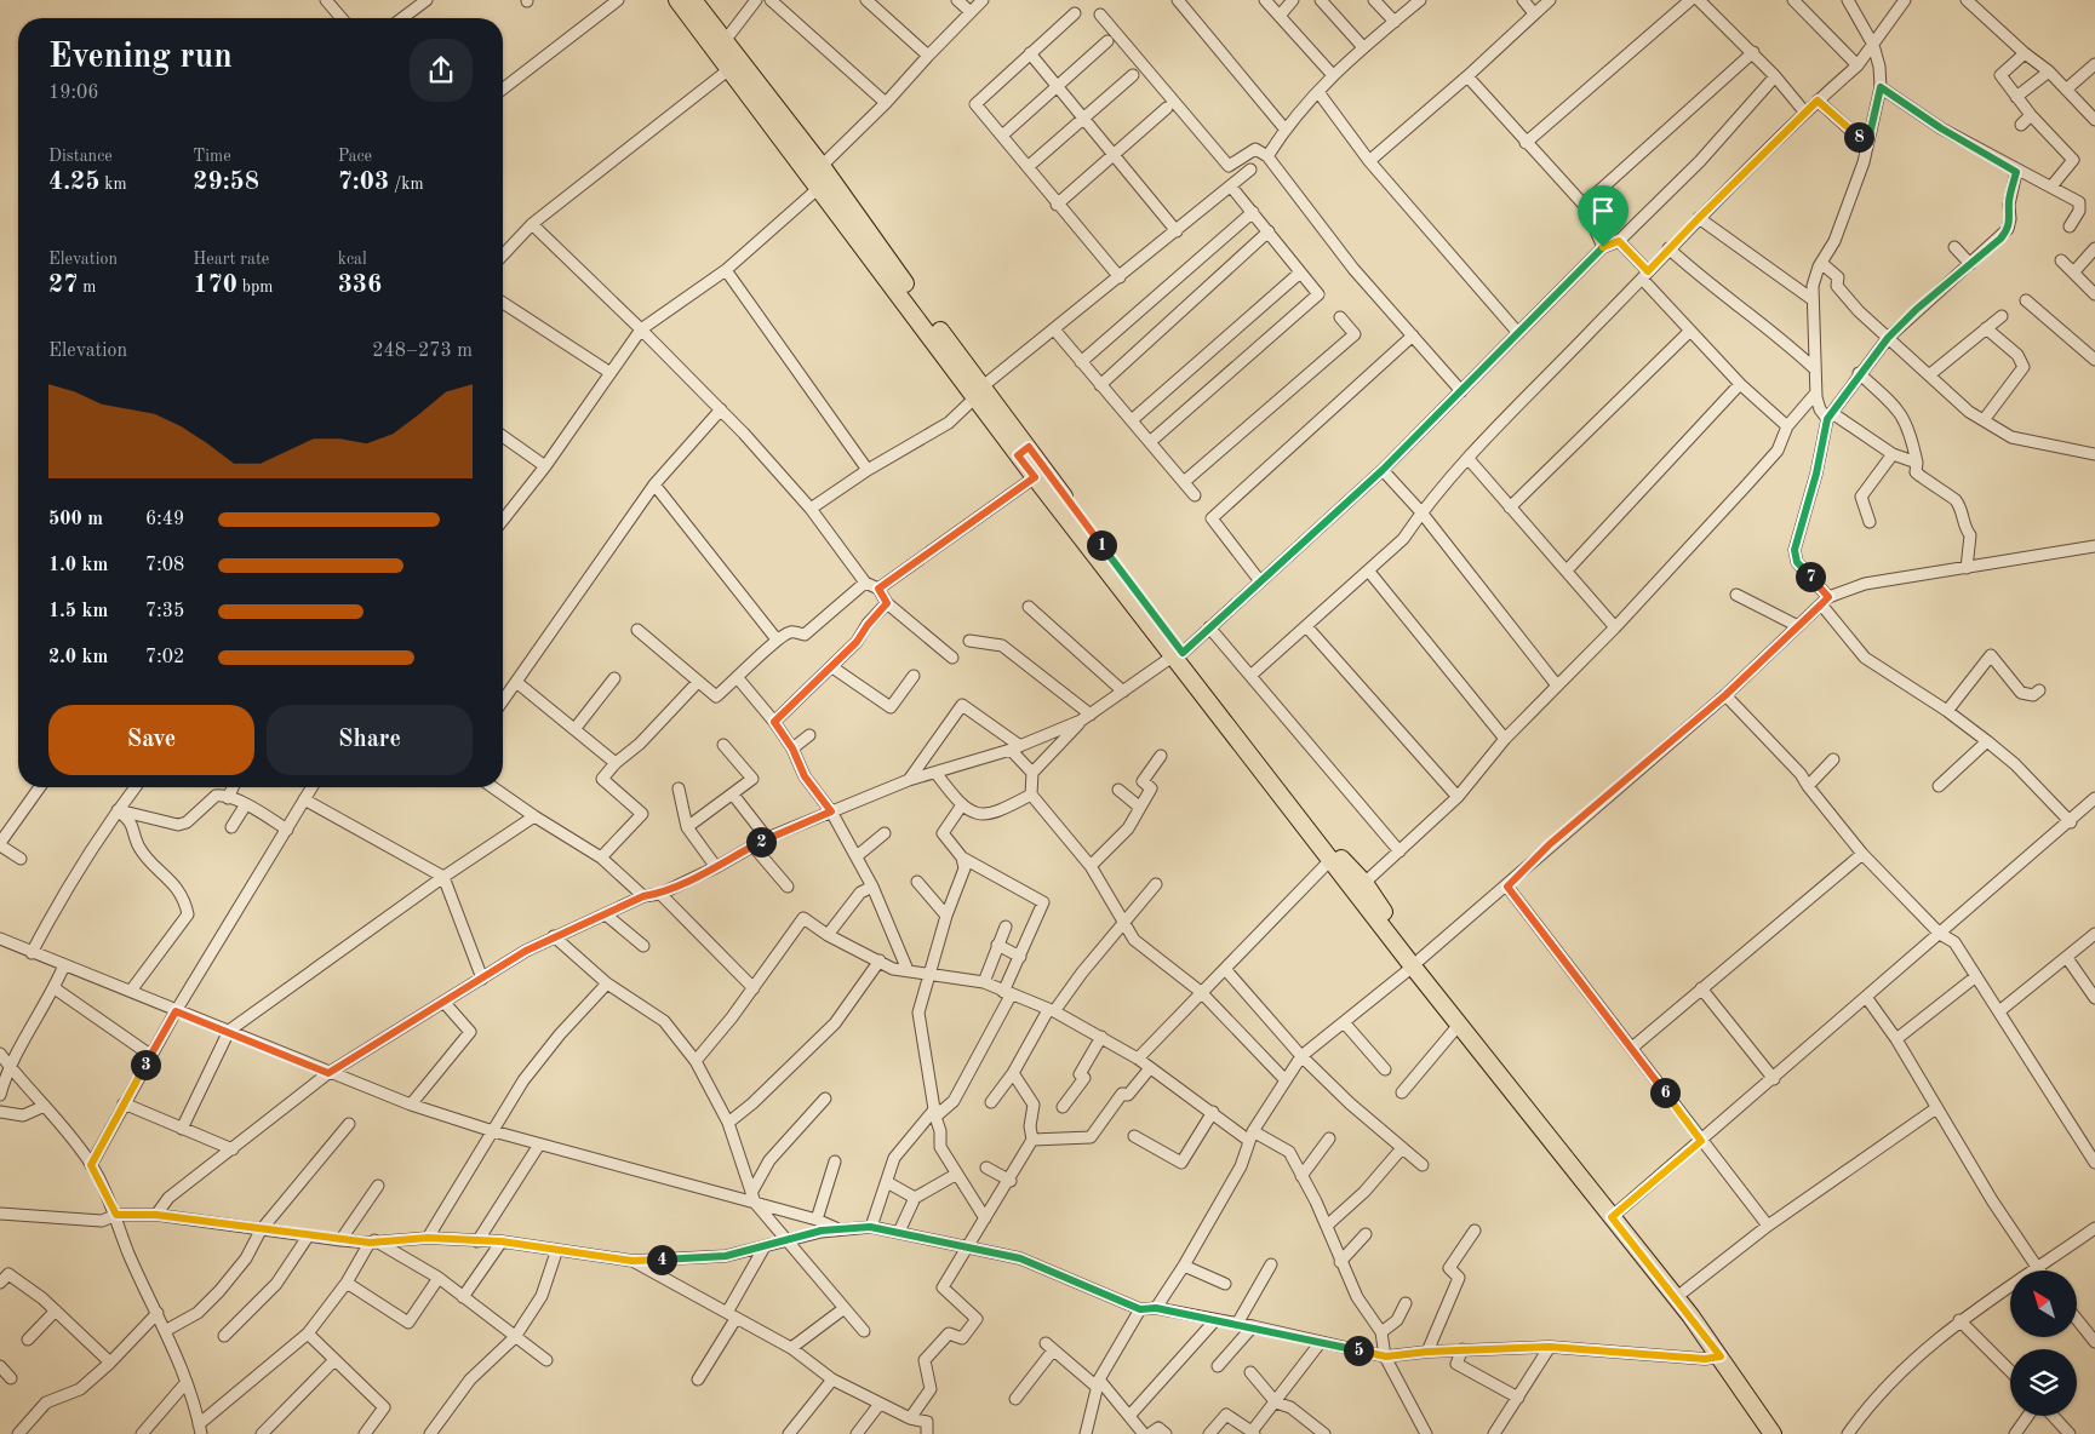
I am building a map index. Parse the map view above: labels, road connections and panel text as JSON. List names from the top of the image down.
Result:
{
  "north": "top left",
  "page": {
    "heading": ["Evening run", "19:06"],
    "stats": [
      ["Distance", "4.25 km"],
      ["Time", "29:58"],
      ["Pace", "7:03 /km"],
      ["Elevation", "27 m"],
      ["Heart rate", "170 bpm"],
      ["kcal", "336"]
    ],
    "pins": [
      "8",
      "1",
      "7",
      "2",
      "3",
      "6",
      "4",
      "5"
    ],
    "chart": ["Elevation", "248–273 m"],
    "list": [
      {
        "name": "500 m",
        "note": "6:49"
      },
      {
        "name": "1.0 km",
        "note": "7:08"
      },
      {
        "name": "1.5 km",
        "note": "7:35"
      },
      {
        "name": "2.0 km",
        "note": "7:02"
      }
    ],
    "buttons": ["Save", "Share"]
  }
}
